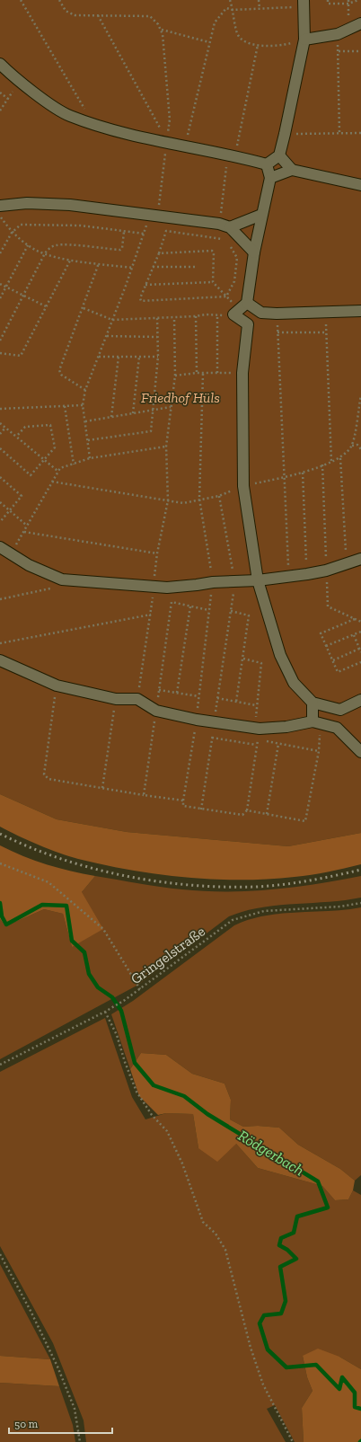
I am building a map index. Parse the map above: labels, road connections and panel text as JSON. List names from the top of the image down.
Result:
{
  "streets": {
    "path": ["Gringelstraße"]
  },
  "water": ["Rödgerbach"],
  "parks": ["Friedhof Hüls"],
  "scale_bar": "50 m"
}
